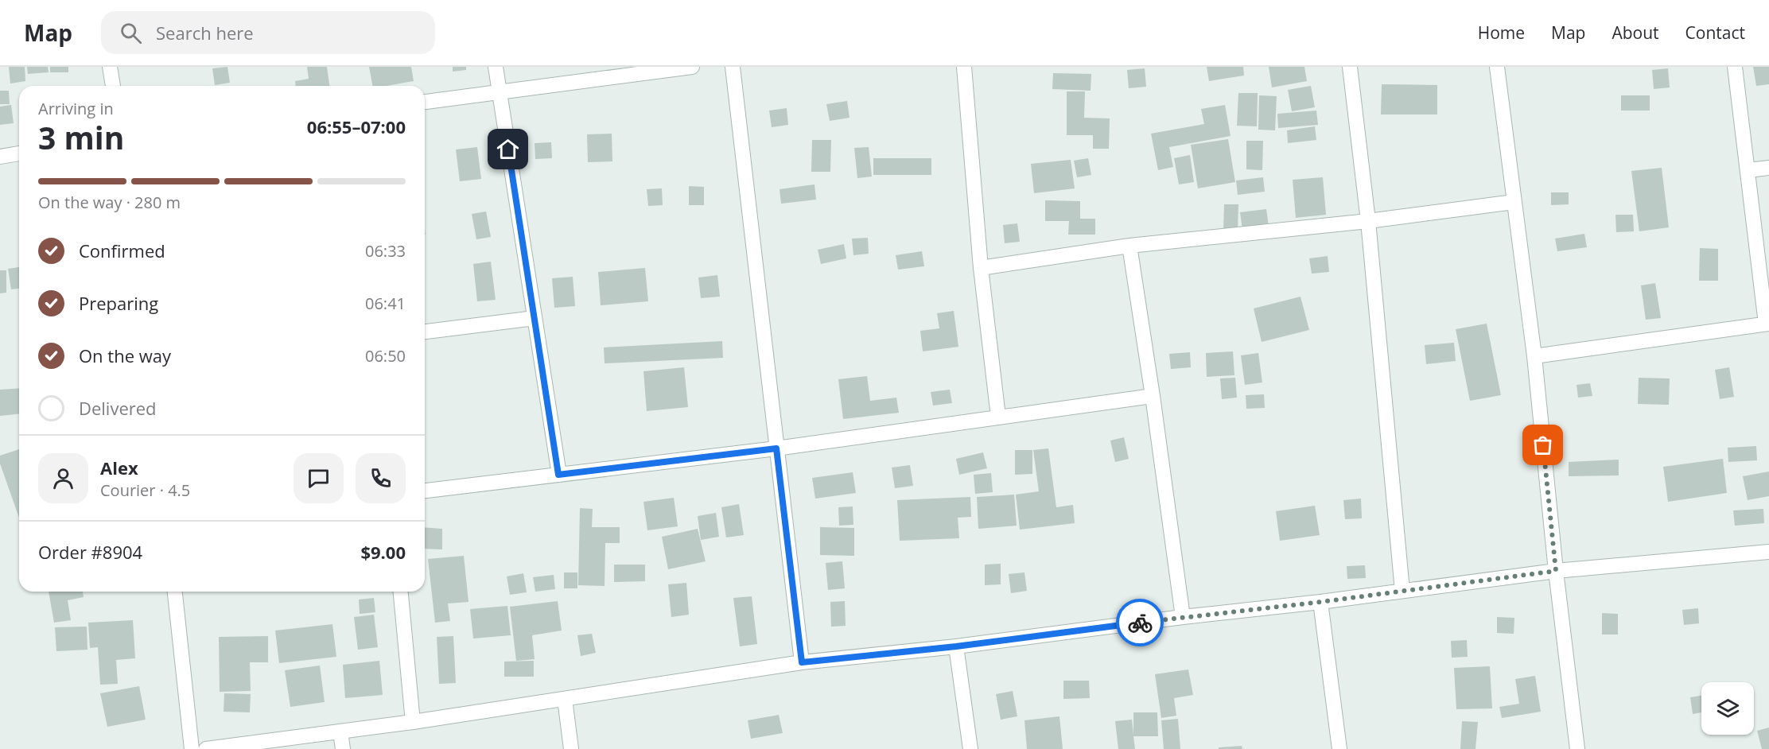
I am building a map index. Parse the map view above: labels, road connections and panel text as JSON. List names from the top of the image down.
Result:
{
  "page": {
    "header": "Map",
    "search": "Search here",
    "nav": [
      "Home",
      "Map",
      "About",
      "Contact"
    ],
    "heading": ["3 min", "Arriving in", "06:55–07:00"],
    "panel": [
      "Alex",
      "Courier · 4.5",
      "Order #8904",
      "$9.00"
    ],
    "bar": "On the way · 280 m",
    "list": [
      ["Confirmed", "06:33"],
      ["Preparing", "06:41"],
      ["On the way", "06:50"],
      "Delivered"
    ]
  }
}
